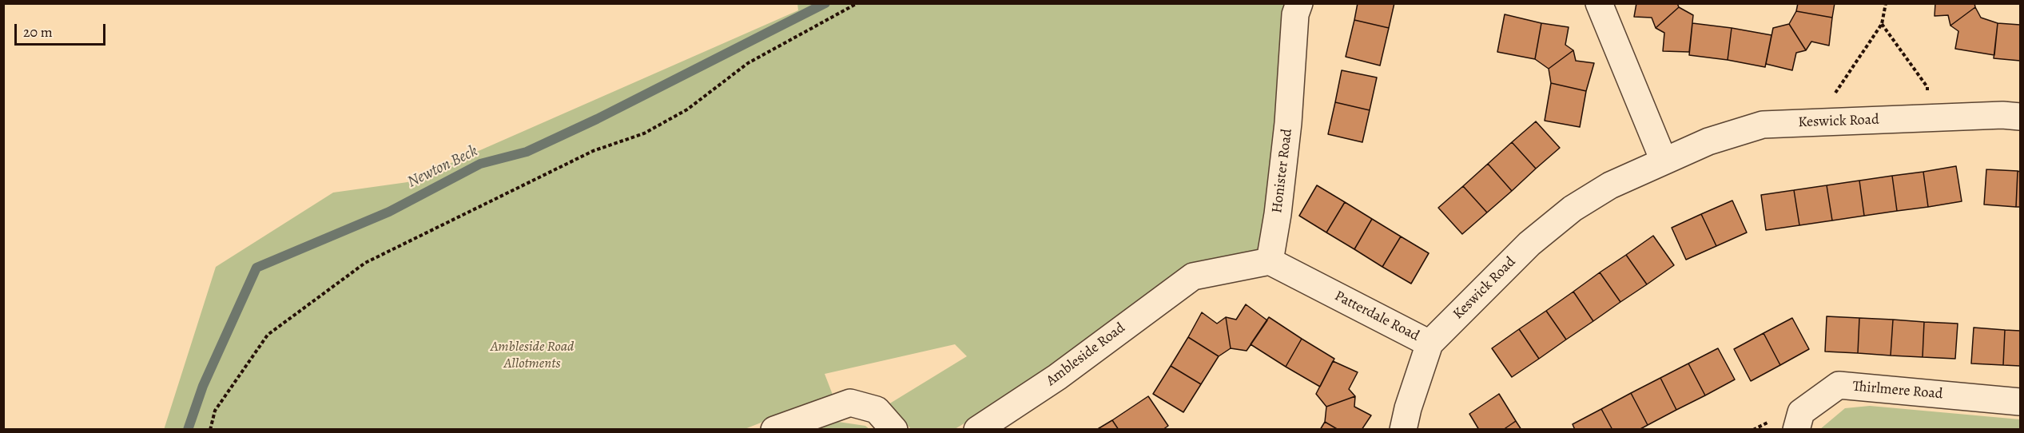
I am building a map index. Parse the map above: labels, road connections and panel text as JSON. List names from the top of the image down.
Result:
{
  "streets": {
    "street": [
      "Keswick Road",
      "Honister Road",
      "Patterdale Road",
      "Ambleside Road",
      "Thirlmere Road"
    ]
  },
  "crossings": [
    ["Keswick Road", "Patterdale Road"],
    ["Honister Road", "Patterdale Road"],
    ["Honister Road", "Ambleside Road"],
    ["Patterdale Road", "Ambleside Road"]
  ],
  "water": ["Newton Beck"],
  "parks": ["Ambleside Road Allotments"],
  "scale_bar": "20 m"
}
